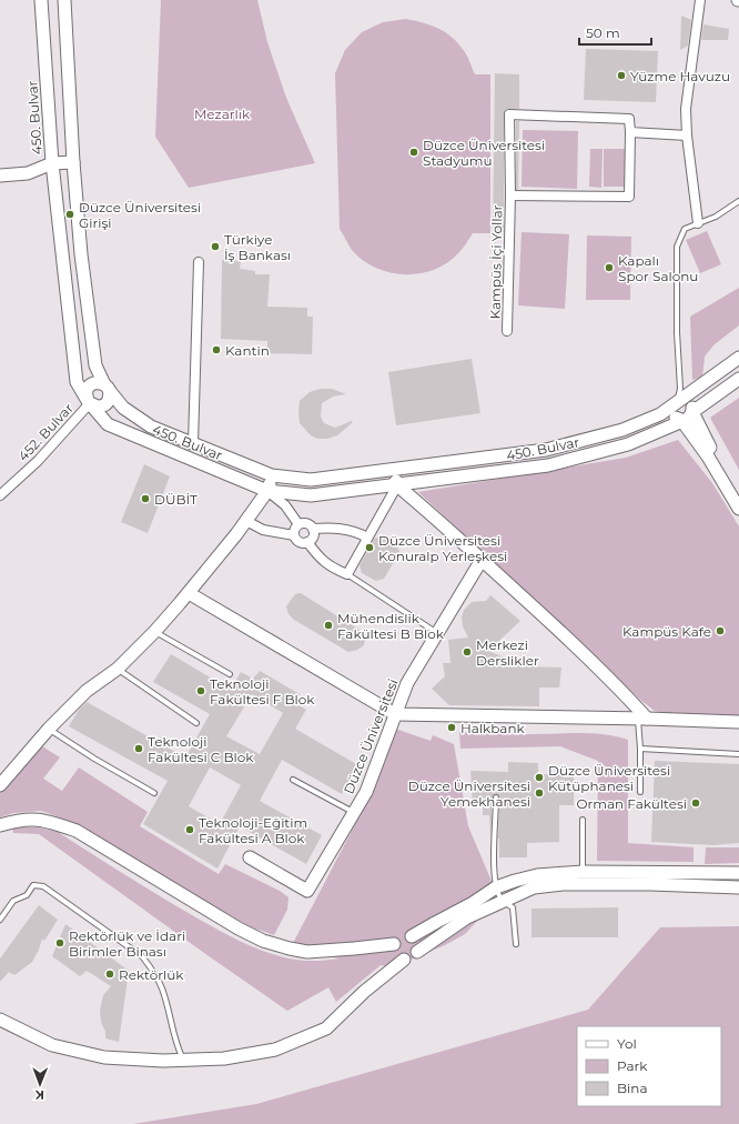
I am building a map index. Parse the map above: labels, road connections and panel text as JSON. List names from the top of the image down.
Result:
{
  "streets": {
    "street": [
      "450. Bulvar",
      "Kampüs İçi Yollar",
      "452. Bulvar",
      "Düzce Üniversitesi"
    ]
  },
  "crossings": [
    ["450. Bulvar", "452. Bulvar"]
  ],
  "parks": ["Mezarlık"],
  "places": [
    "Yüzme Havuzu",
    "Düzce Üniversitesi Stadyumu",
    "Düzce Üniversitesi Girişi",
    "Türkiye İş Bankası",
    "Kapalı Spor Salonu",
    "Kantin",
    "DÜBİT",
    "Düzce Üniversitesi Konuralp Yerleşkesi",
    "Mühendislik Fakültesi B Blok",
    "Kampüs Kafe",
    "Merkezi Derslikler",
    "Teknoloji Fakültesi F Blok",
    "Halkbank",
    "Teknoloji Fakültesi C Blok",
    "Düzce Üniversitesi Kütüphanesi",
    "Düzce Üniversitesi Yemekhanesi",
    "Orman Fakültesi",
    "Teknoloji-Eğitim Fakültesi A Blok",
    "Rektörlük ve İdari Birimler Binası",
    "Rektörlük"
  ],
  "legend": ["Yol", "Park", "Bina"],
  "scale_bar": "50 m",
  "north": "bottom"
}
